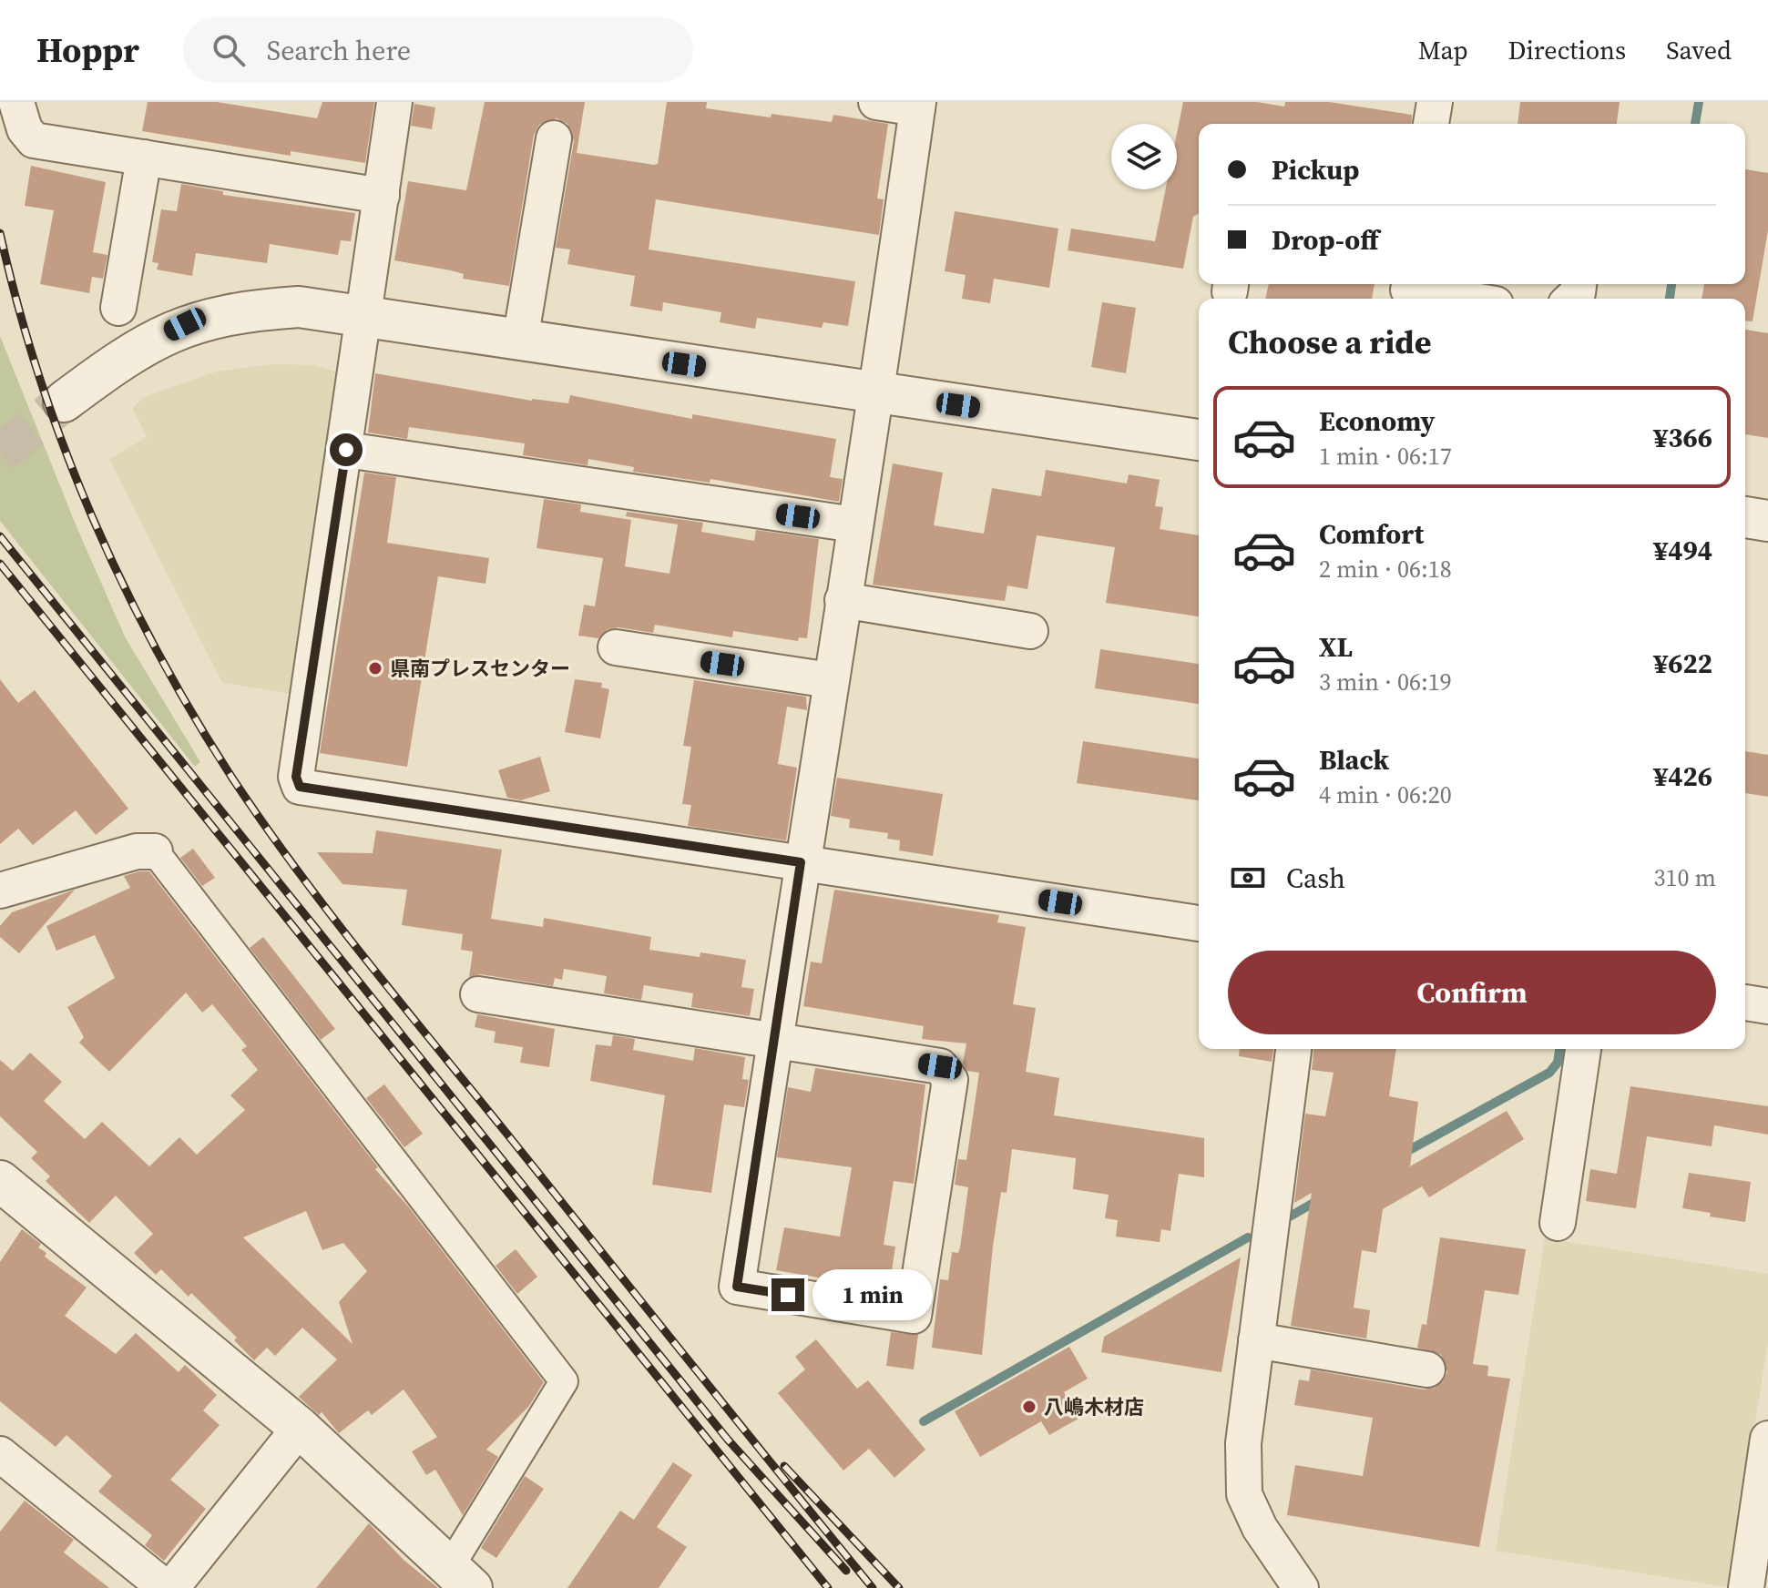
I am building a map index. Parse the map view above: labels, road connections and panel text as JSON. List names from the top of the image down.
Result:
{
  "places": ["県南プレスセンター", "八嶋木材店"],
  "page": {
    "header": "Hoppr",
    "search": "Search here",
    "nav": ["Map", "Directions", "Saved"],
    "banner": ["Pickup", "Drop-off"],
    "heading": "Choose a ride",
    "list": [
      {
        "name": "Economy",
        "note": "1 min · 06:17",
        "value": "¥366"
      },
      {
        "name": "Comfort",
        "note": "2 min · 06:18",
        "value": "¥494"
      },
      {
        "name": "XL",
        "note": "3 min · 06:19",
        "value": "¥622"
      },
      {
        "name": "Black",
        "note": "4 min · 06:20",
        "value": "¥426"
      }
    ],
    "pay": ["Cash", "310 m"],
    "buttons": "Confirm",
    "bubble": "1 min"
  }
}
